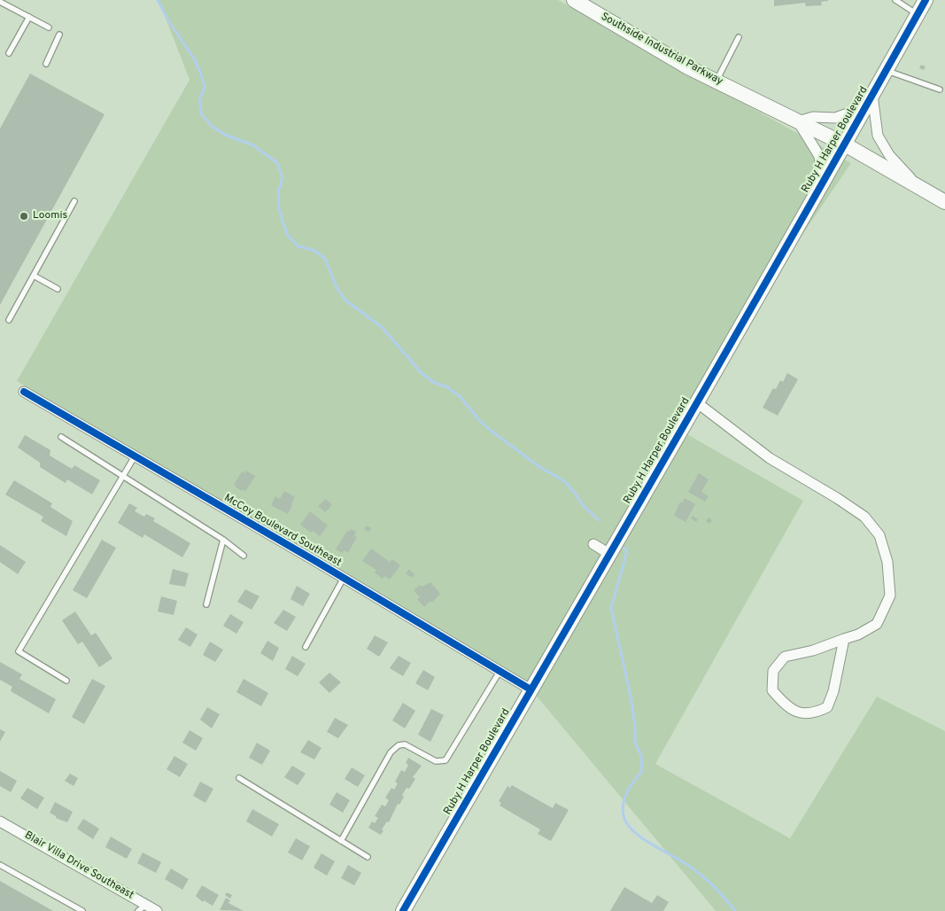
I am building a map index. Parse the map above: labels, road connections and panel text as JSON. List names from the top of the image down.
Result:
{
  "streets": {
    "street": [
      "Southside Industrial Parkway",
      "Ruby H Harper Boulevard",
      "McCoy Boulevard Southeast",
      "Blair Villa Drive Southeast"
    ]
  },
  "crossings": [
    ["Southside Industrial Parkway", "Ruby H Harper Boulevard"],
    ["Ruby H Harper Boulevard", "McCoy Boulevard Southeast"]
  ],
  "places": ["Loomis"]
}
